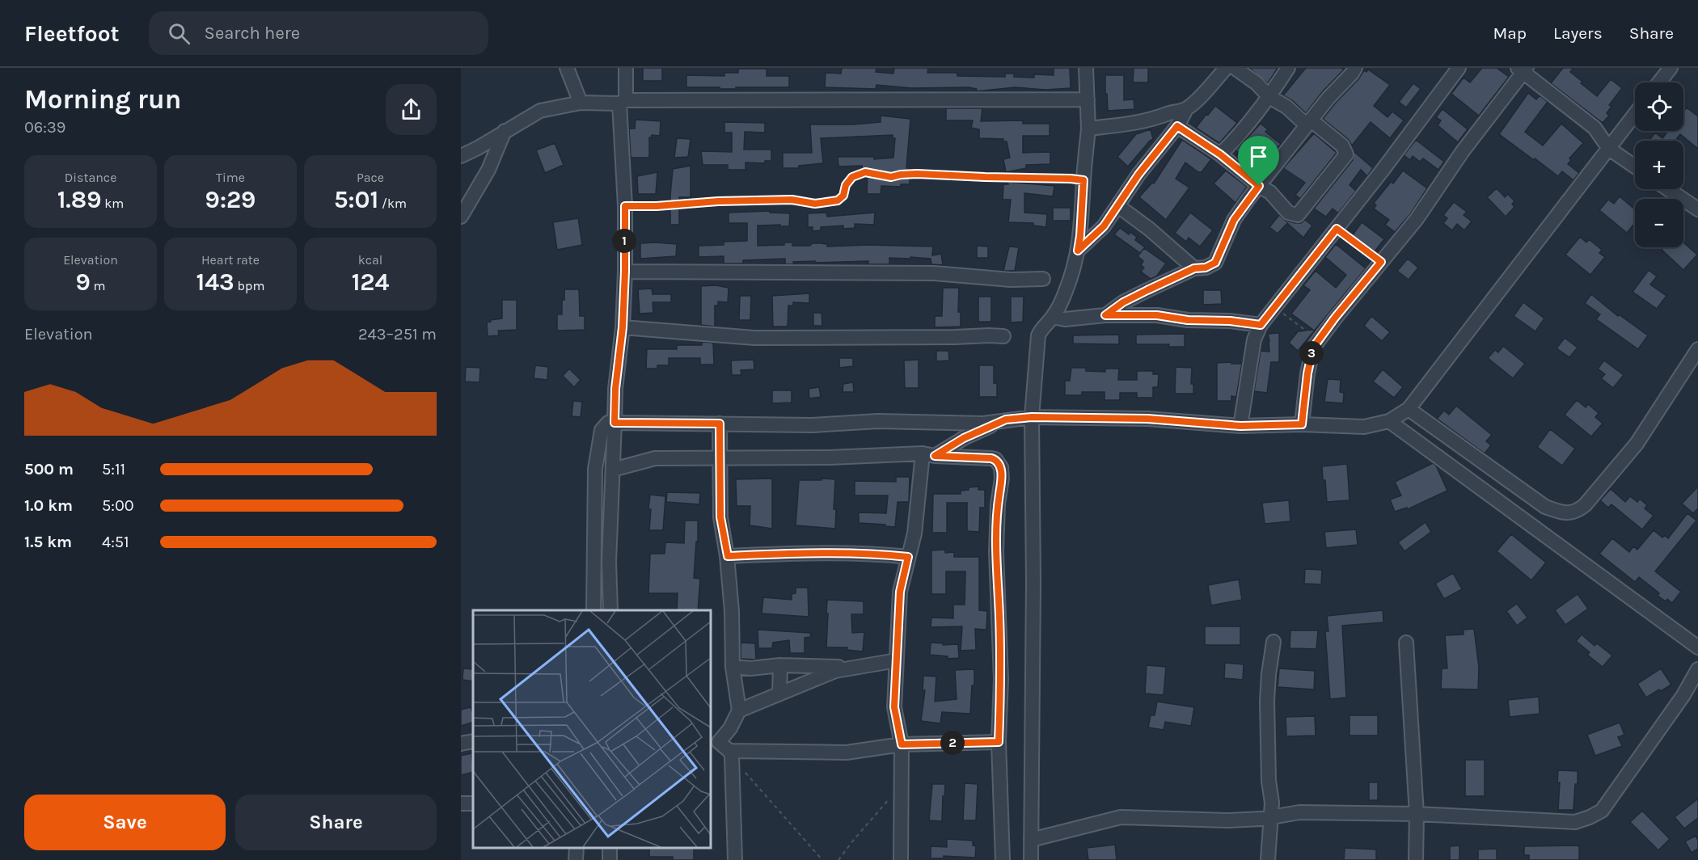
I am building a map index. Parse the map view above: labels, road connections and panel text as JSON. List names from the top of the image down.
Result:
{
  "page": {
    "header": "Fleetfoot",
    "search": "Search here",
    "nav": ["Map", "Layers", "Share"],
    "heading": ["Morning run", "06:39"],
    "map_buttons": ["+", "−"],
    "stats": [
      ["Distance", "1.89 km"],
      ["Time", "9:29"],
      ["Pace", "5:01 /km"],
      ["Elevation", "9 m"],
      ["Heart rate", "143 bpm"],
      ["kcal", "124"]
    ],
    "pins": ["1", "3", "2"],
    "chart": ["Elevation", "243–251 m"],
    "list": [
      {
        "name": "500 m",
        "note": "5:11"
      },
      {
        "name": "1.0 km",
        "note": "5:00"
      },
      {
        "name": "1.5 km",
        "note": "4:51"
      }
    ],
    "buttons": ["Save", "Share"]
  }
}
